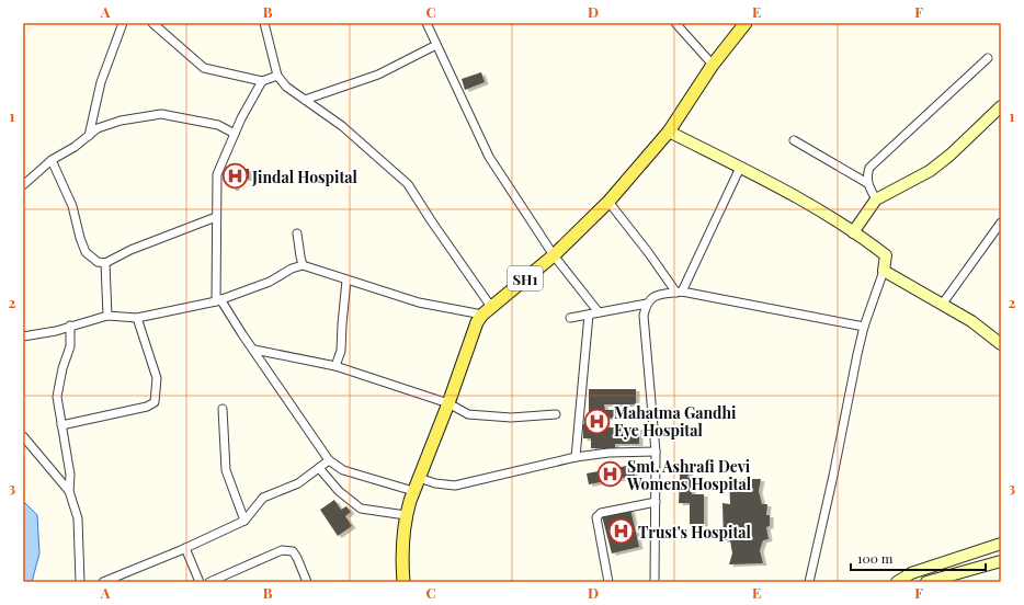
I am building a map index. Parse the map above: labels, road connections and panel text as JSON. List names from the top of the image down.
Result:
{
  "streets": {
    "main road": ["SH1"]
  },
  "places": {
    "hospital": [
      "Jindal Hospital",
      "Mahatma Gandhi Eye Hospital",
      "Smt. Ashrafi Devi Womens Hospital",
      "Trust's Hospital"
    ]
  },
  "scale_bar": "100 m",
  "grid": {
    "columns": [
      "A",
      "B",
      "C",
      "D",
      "E",
      "F"
    ],
    "rows": ["1", "2", "3"]
  }
}
